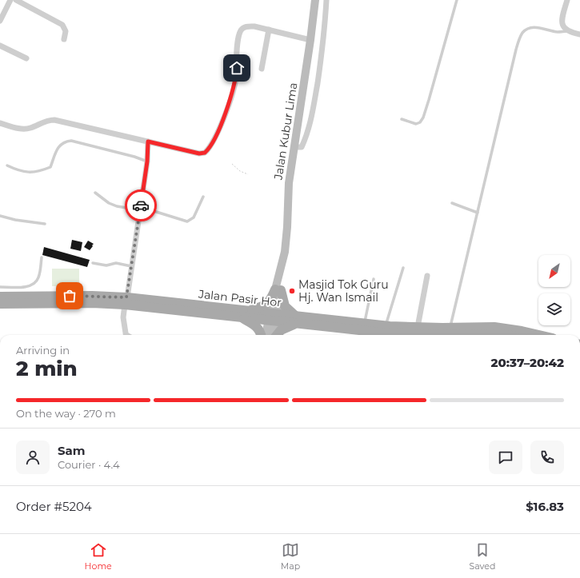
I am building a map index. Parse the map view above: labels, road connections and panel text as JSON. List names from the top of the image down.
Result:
{
  "streets": {
    "main road": ["Jalan Kubur Lima", "Jalan Pasir Hor"]
  },
  "crossings": [
    ["Jalan Kubur Lima", "Jalan Pasir Hor"]
  ],
  "places": ["Masjid Tok Guru Hj. Wan Ismail"],
  "north": "bottom left",
  "page": {
    "heading": ["2 min", "Arriving in", "20:37–20:42"],
    "panel": [
      "Sam",
      "Courier · 4.4",
      "Order #5204",
      "$16.83"
    ],
    "bar": "On the way · 270 m",
    "tabs": ["Home", "Map", "Saved"]
  }
}
